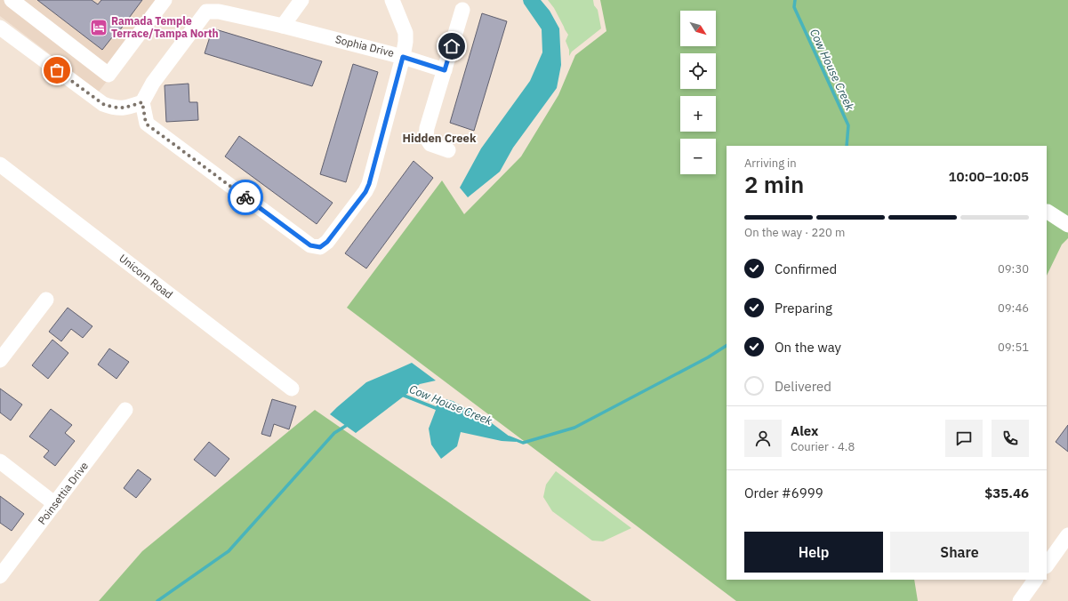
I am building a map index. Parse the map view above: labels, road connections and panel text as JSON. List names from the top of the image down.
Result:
{
  "streets": {
    "street": ["Sophia Drive", "Unicorn Road", "Poinsettia Drive"]
  },
  "districts": ["Hidden Creek"],
  "water": ["Cow House Creek"],
  "places": {
    "hotel": ["Ramada Temple Terrace/Tampa North"]
  },
  "north": "bottom right",
  "page": {
    "map_buttons": ["+", "−"],
    "heading": ["2 min", "Arriving in", "10:00–10:05"],
    "panel": [
      "Alex",
      "Courier · 4.8",
      "Order #6999",
      "$35.46"
    ],
    "bar": "On the way · 220 m",
    "list": [
      ["Confirmed", "09:30"],
      ["Preparing", "09:46"],
      ["On the way", "09:51"],
      "Delivered"
    ],
    "buttons": ["Help", "Share"]
  }
}
